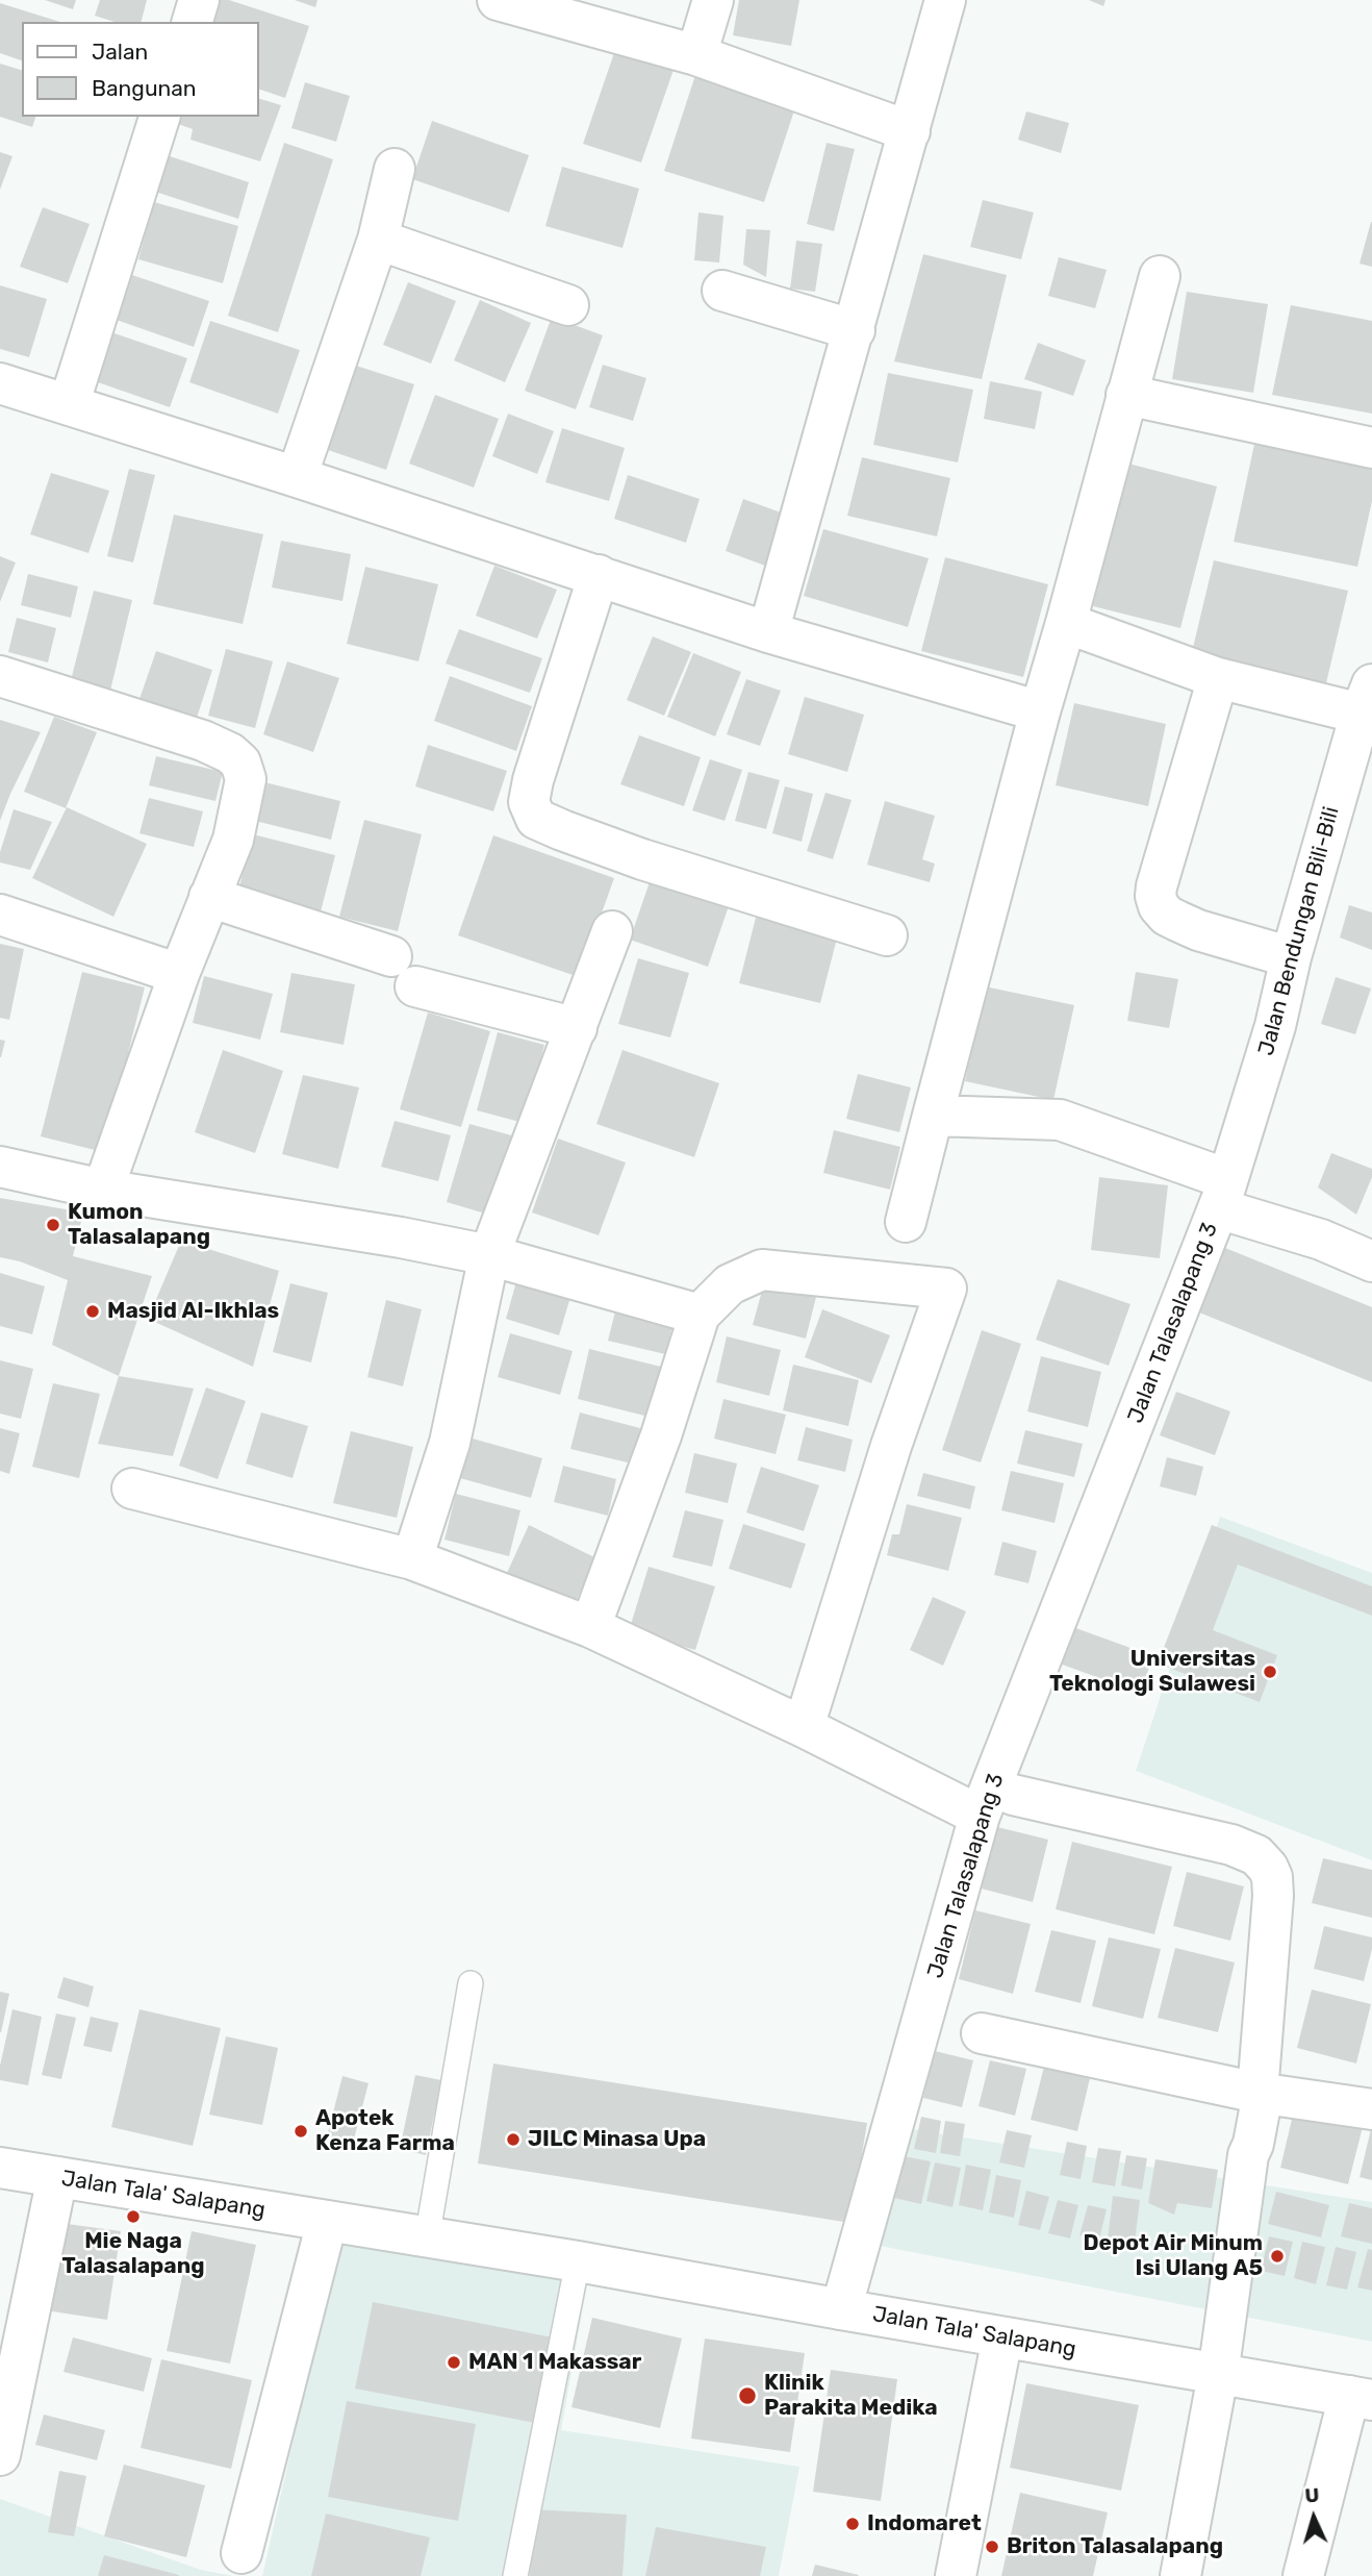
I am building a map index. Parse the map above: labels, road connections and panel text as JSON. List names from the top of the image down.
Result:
{
  "streets": {
    "street": ["Jalan Bendungan Bili-Bili", "Jalan Talasalapang 3", "Jalan Tala' Salapang"]
  },
  "crossings": [
    ["Jalan Bendungan Bili-Bili", "Jalan Talasalapang 3"],
    ["Jalan Talasalapang 3", "Jalan Tala' Salapang"]
  ],
  "places": [
    "Kumon Talasalapang",
    "Masjid Al-Ikhlas",
    "Universitas Teknologi Sulawesi",
    "Apotek Kenza Farma",
    "JILC Minasa Upa",
    "Mie Naga Talasalapang",
    "Depot Air Minum Isi Ulang A5",
    "MAN 1 Makassar",
    "Klinik Parakita Medika",
    "Indomaret",
    "Briton Talasalapang"
  ],
  "legend": ["Jalan", "Bangunan"],
  "north": "top"
}
